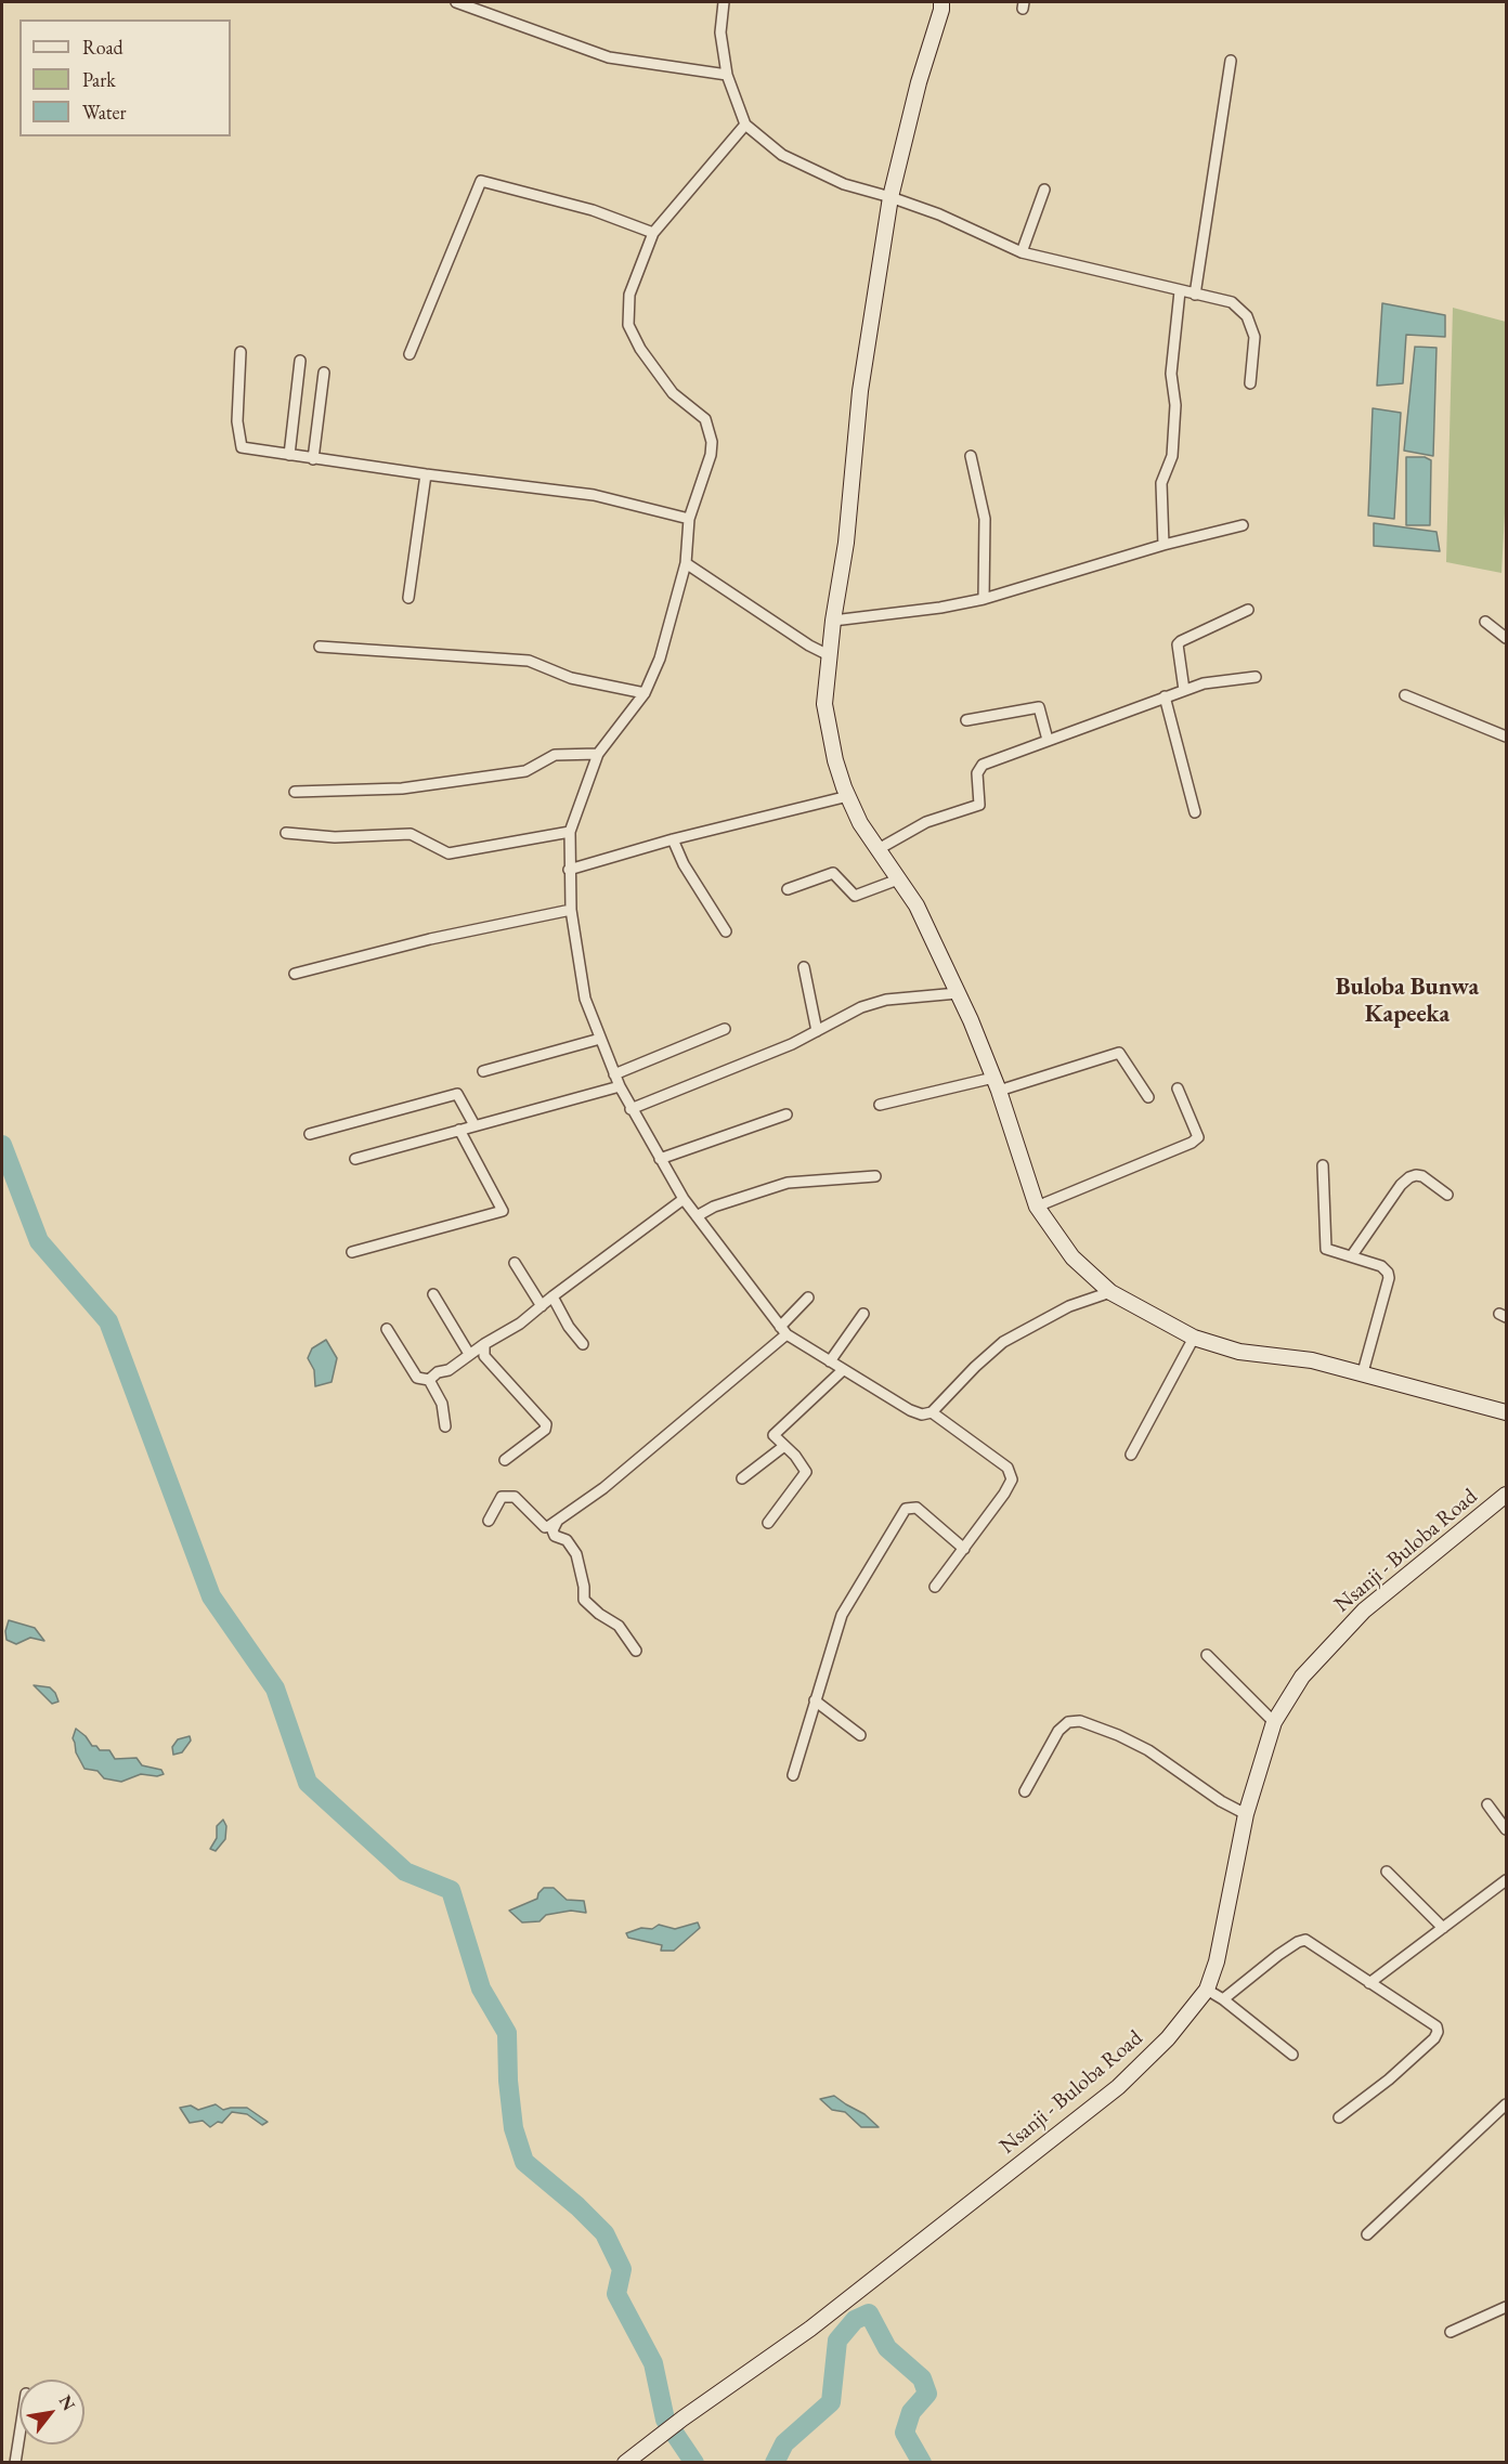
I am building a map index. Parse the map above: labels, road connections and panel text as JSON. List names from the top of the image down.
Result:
{
  "streets": {
    "street": ["Nsanji - Buloba Road"]
  },
  "districts": ["Buloba Bunwa Kapeeka"],
  "legend": ["Road", "Park", "Water"],
  "north": "top right"
}
